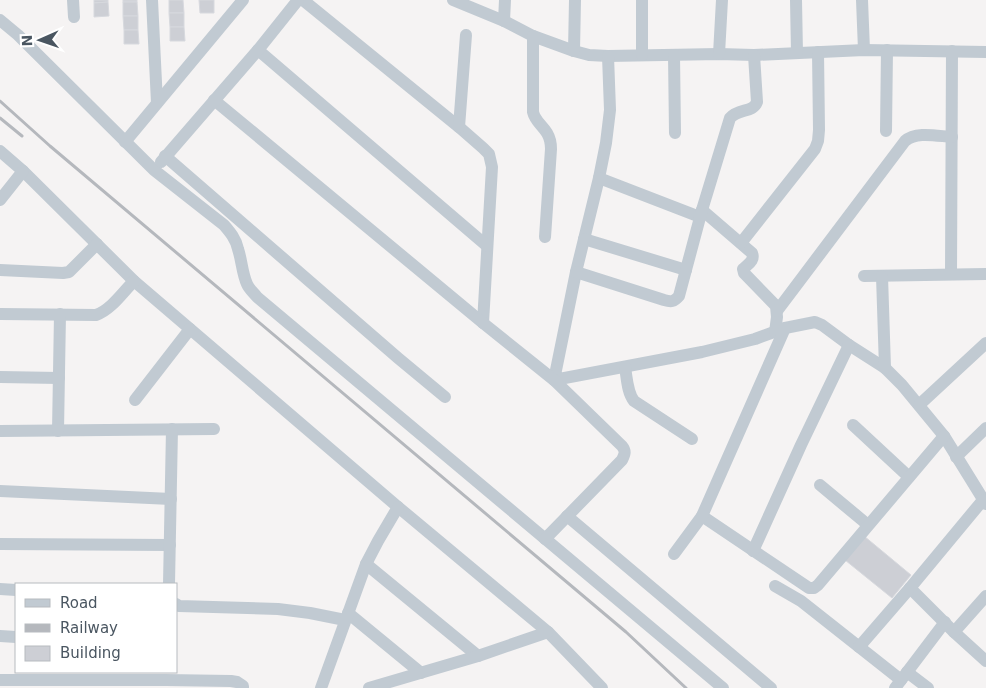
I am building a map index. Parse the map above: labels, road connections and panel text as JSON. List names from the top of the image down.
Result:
{
  "legend": ["Road", "Railway", "Building"],
  "north": "left"
}
